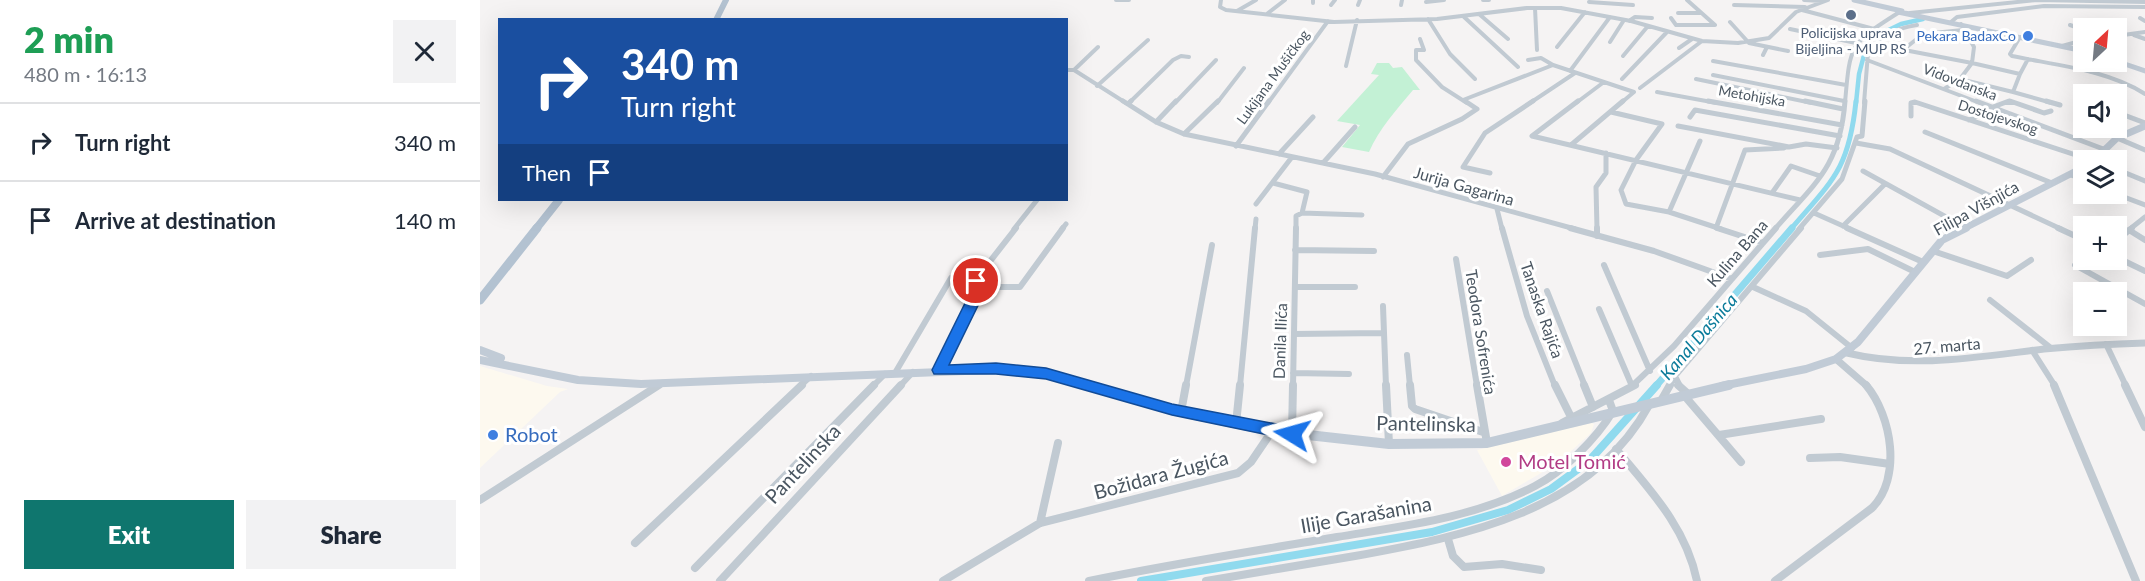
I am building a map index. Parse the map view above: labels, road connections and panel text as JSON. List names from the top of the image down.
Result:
{
  "streets": {
    "main road": ["Filipa Višnjića", "Pantelinska"],
    "street": [
      "Lukijana Mušičkog",
      "Vidovdanska",
      "Metohijska",
      "Dostojevskog",
      "Jurija Gagarina",
      "Kulina Bana",
      "Tanaska Rajića",
      "Teodora Sofrenića",
      "Danila Ilića",
      "27. marta",
      "Božidara Žugića",
      "Ilije Garašanina"
    ]
  },
  "crossings": [
    ["Lukijana Mušičkog", "Jurija Gagarina"],
    ["Metohijska", "Kulina Bana"],
    ["Jurija Gagarina", "Kulina Bana"],
    ["Jurija Gagarina", "Tanaska Rajića"],
    ["Filipa Višnjića", "27. marta"],
    ["Filipa Višnjića", "Pantelinska"],
    ["Kulina Bana", "Tanaska Rajića"],
    ["Kulina Bana", "Pantelinska"],
    ["Teodora Sofrenića", "Pantelinska"],
    ["Danila Ilića", "Pantelinska"],
    ["Pantelinska", "Božidara Žugića"],
    ["Pantelinska", "Ilije Garašanina"]
  ],
  "water": ["Kanal Dašnica"],
  "places": [
    "Policijska uprava Bijeljina - MUP RS",
    "Pekara BadaxCo",
    "Robot",
    "Motel Tomić"
  ],
  "north": "top right",
  "page": {
    "heading": ["2 min", "480 m · 16:13"],
    "map_buttons": ["+", "−"],
    "turn": ["340 m", "Turn right"],
    "list": [
      {
        "name": "Turn right",
        "value": "340 m"
      },
      {
        "name": "Arrive at destination",
        "value": "140 m"
      }
    ],
    "then": "Then",
    "buttons": ["Exit", "Share"]
  }
}
